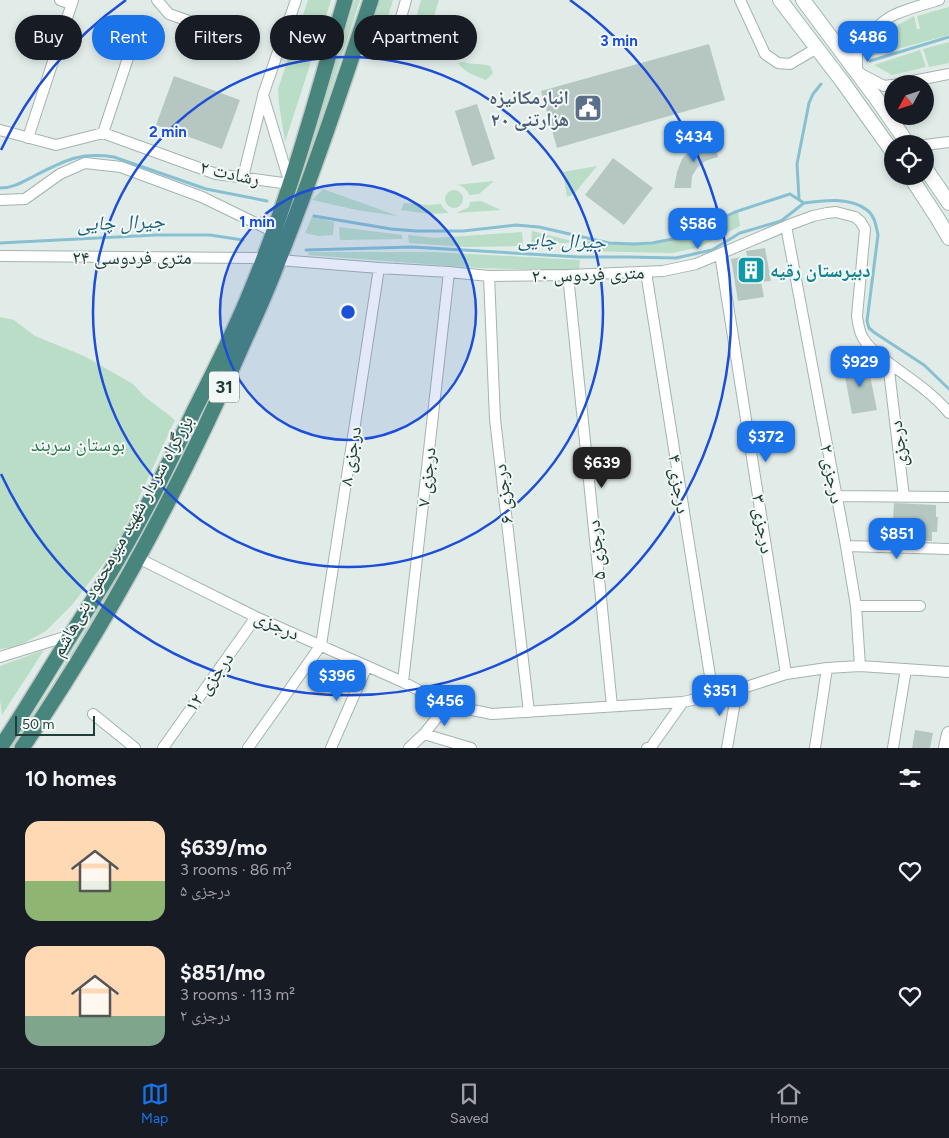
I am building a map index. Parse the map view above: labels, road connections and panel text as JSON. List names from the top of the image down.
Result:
{
  "streets": {
    "highway": ["31", "بزرگراه سردار شهید میرمحمود بنی‌هاشم"],
    "street": [
      "رشادت ۲",
      "۲۴ متری فردوسی",
      "۲۰ متری فردوس",
      "درجزی",
      "درجزی ۸",
      "درجزی ۲",
      "درجزی ۷",
      "درجزی ۴",
      "درجزی ۶",
      "درجزی ۳",
      "درجزی ۵",
      "درجزی ۱۲"
    ]
  },
  "crossings": [
    ["رشادت ۲", "بزرگراه سردار شهید میرمحمود بنی‌هاشم"],
    ["۲۴ متری فردوسی", "۲۰ متری فردوس"],
    ["۲۴ متری فردوسی", "بزرگراه سردار شهید میرمحمود بنی‌هاشم"],
    ["۲۰ متری فردوس", "درجزی"],
    ["۲۰ متری فردوس", "درجزی ۸"],
    ["۲۰ متری فردوس", "درجزی ۲"],
    ["۲۰ متری فردوس", "درجزی ۷"],
    ["۲۰ متری فردوس", "درجزی ۴"],
    ["۲۰ متری فردوس", "درجزی ۶"],
    ["۲۰ متری فردوس", "درجزی ۳"],
    ["۲۰ متری فردوس", "بزرگراه سردار شهید میرمحمود بنی‌هاشم"],
    ["۲۰ متری فردوس", "درجزی ۵"],
    ["درجزی", "درجزی ۸"],
    ["درجزی", "درجزی ۲"],
    ["درجزی", "درجزی ۷"],
    ["درجزی", "درجزی ۴"],
    ["درجزی", "درجزی ۶"],
    ["درجزی", "درجزی ۳"],
    ["درجزی", "بزرگراه سردار شهید میرمحمود بنی‌هاشم"],
    ["درجزی", "درجزی ۵"],
    ["درجزی", "درجزی ۱۲"]
  ],
  "water": ["جیرال چایی"],
  "parks": ["بوستان سربند"],
  "places": {
    "public building": ["انبارمکانیزه ۲۰ هزارتنی"],
    "building": ["دبیرستان رقیه"]
  },
  "scale_bar": "50 m",
  "north": "bottom left",
  "page": {
    "chip": [
      "Buy",
      "Rent",
      "Filters",
      "New",
      "Apartment"
    ],
    "price": [
      "$486",
      "$434",
      "$586",
      "$929",
      "$372",
      "$639",
      "$851",
      "$396",
      "$351",
      "$456"
    ],
    "scale": "50 m",
    "heading": "10 homes",
    "list": [
      {
        "name": "$639/mo",
        "note": "3 rooms · 86 m² · درجزی ۵"
      },
      {
        "name": "$851/mo",
        "note": "3 rooms · 113 m² · درجزی ۲"
      }
    ],
    "tabs": ["Map", "Saved", "Home"]
  },
  "rings": ["3 min", "2 min", "1 min"]
}
